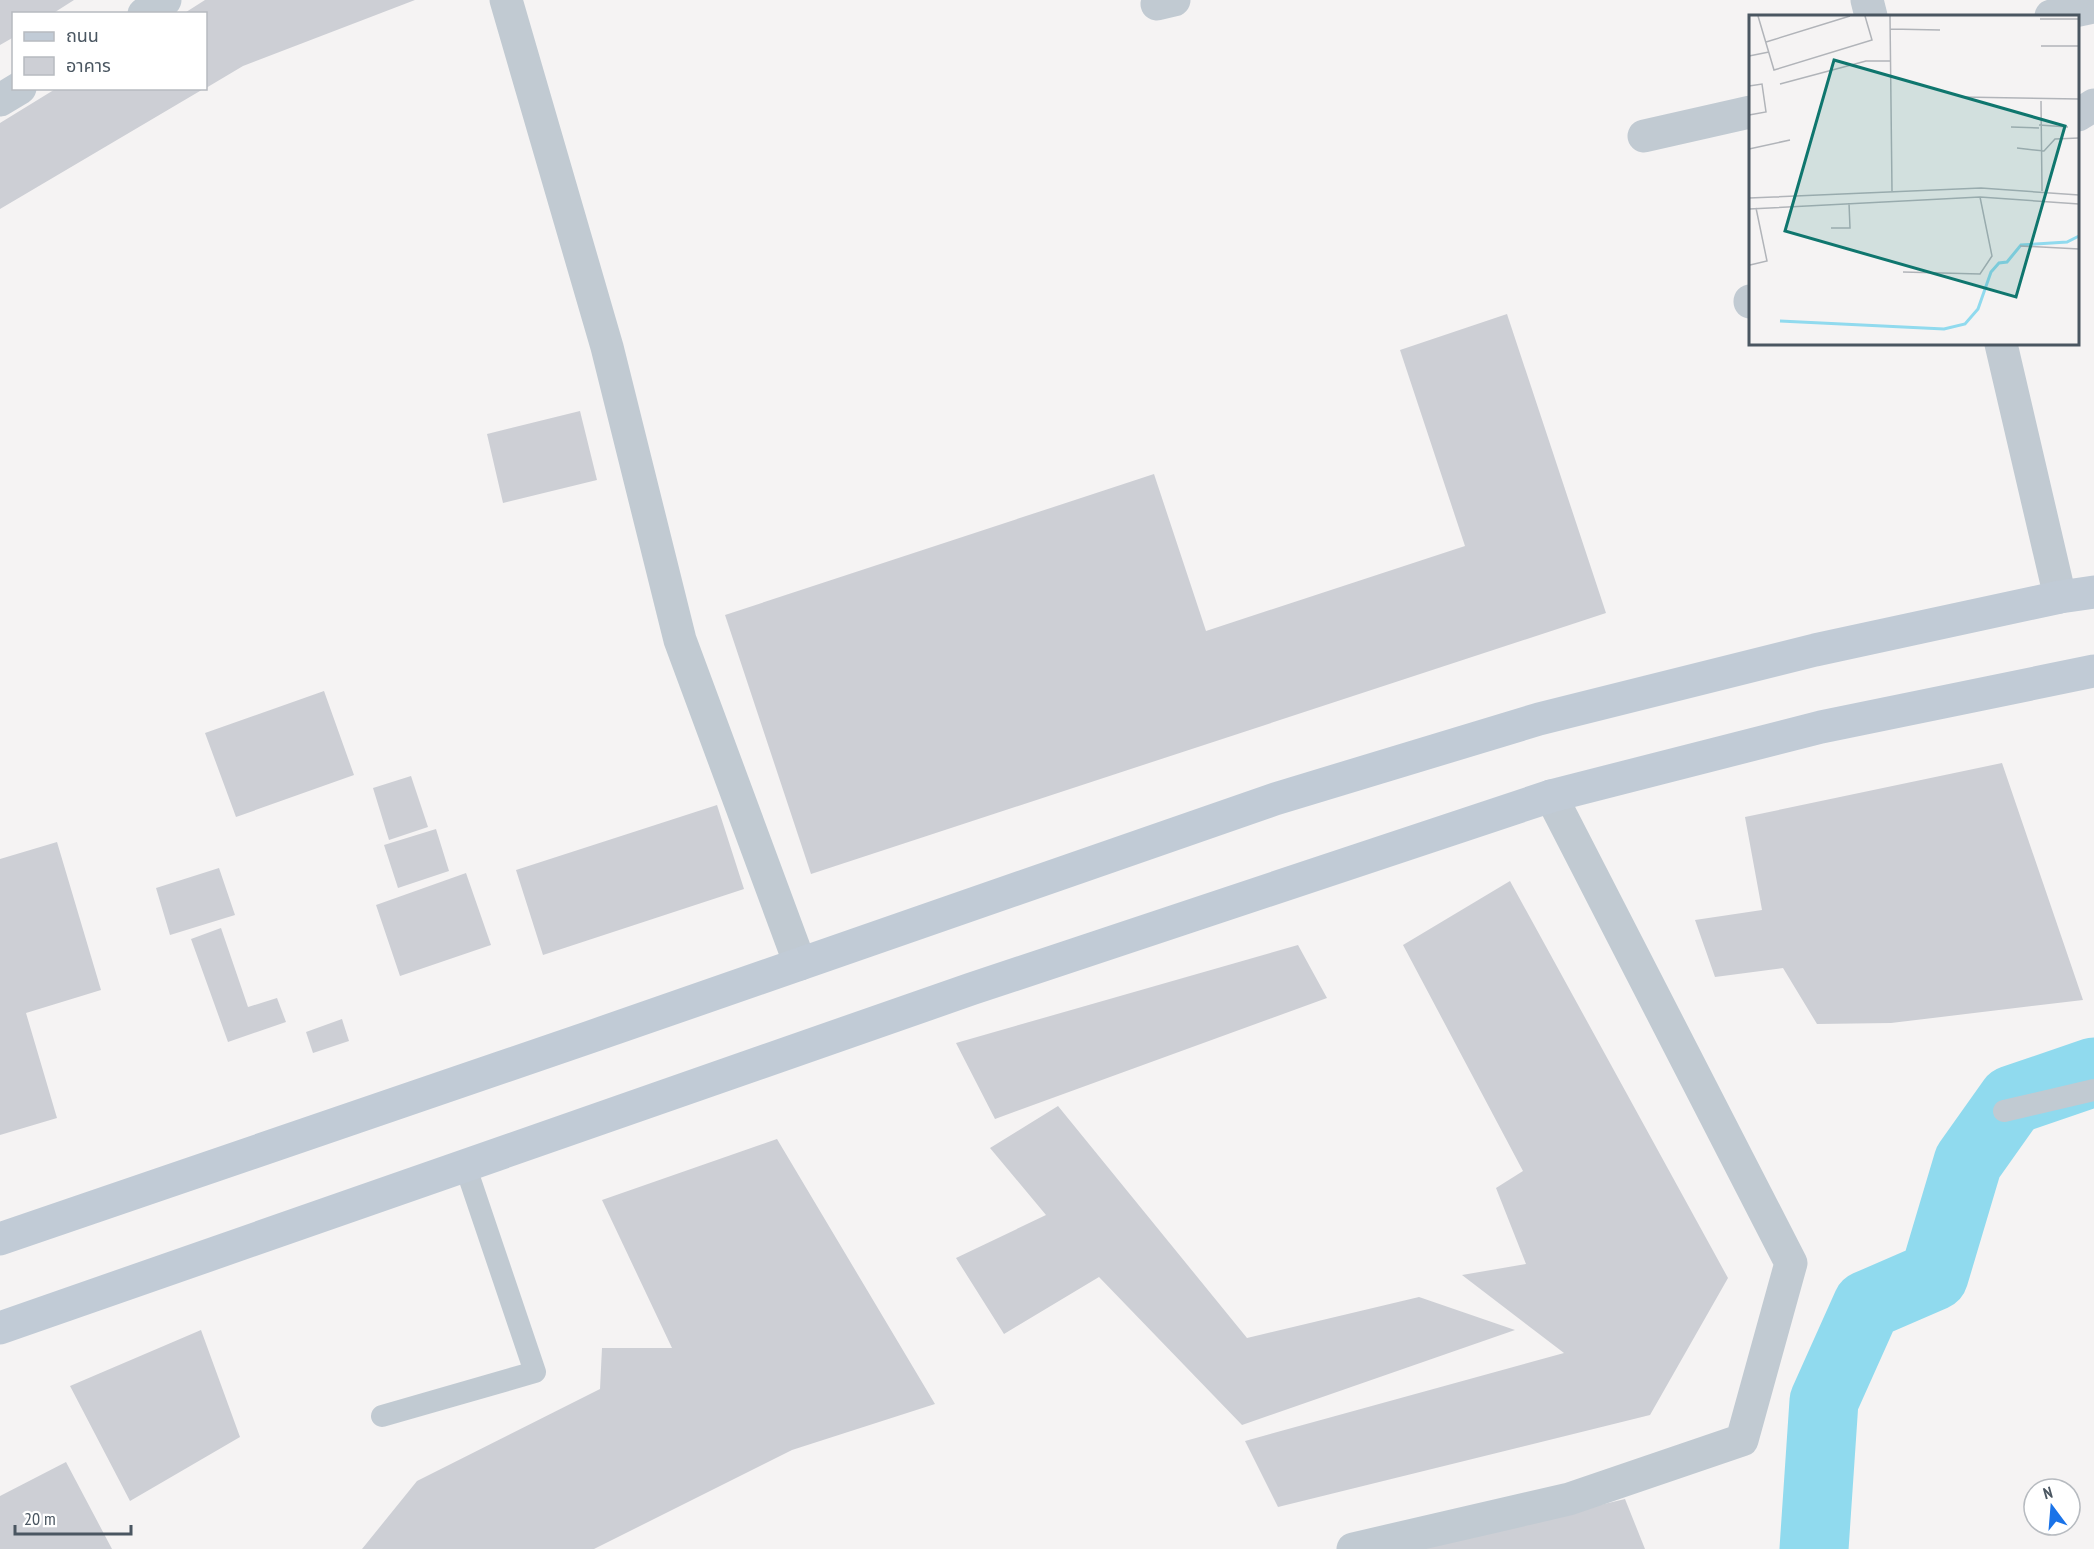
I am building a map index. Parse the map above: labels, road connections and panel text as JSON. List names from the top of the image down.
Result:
{
  "legend": ["ถนน", "อาคาร"],
  "scale_bar": "20 m",
  "north": "top"
}
